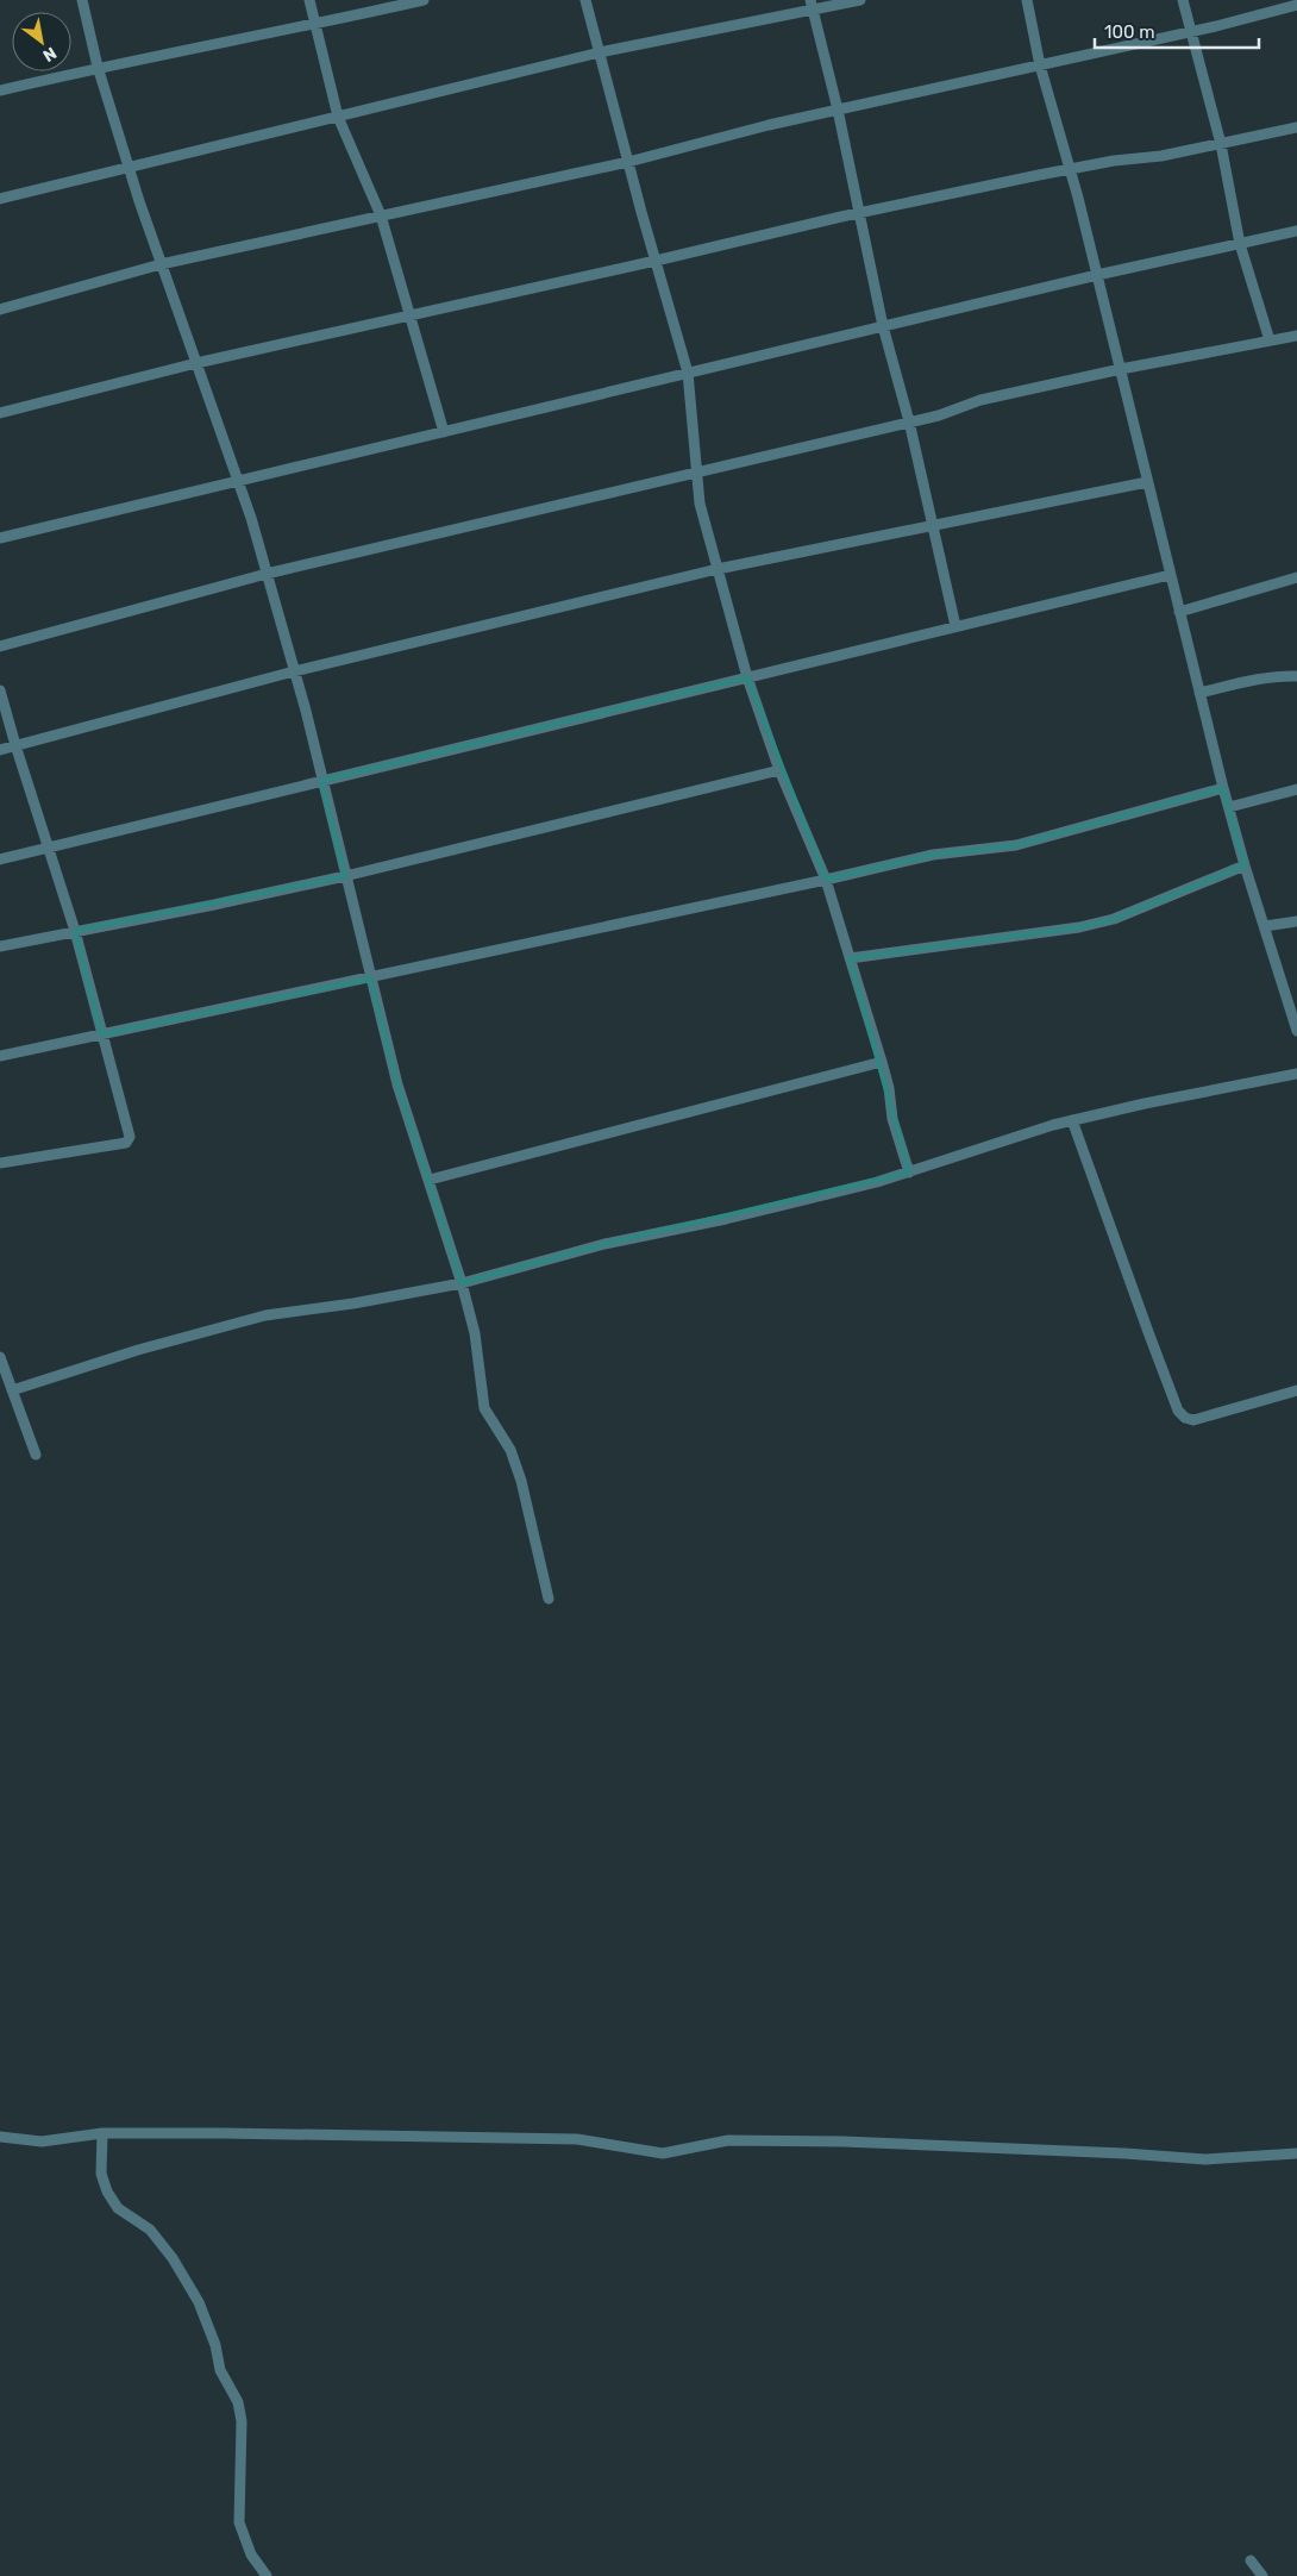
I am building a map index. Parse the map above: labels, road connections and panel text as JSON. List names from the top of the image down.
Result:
{
  "scale_bar": "100 m",
  "north": "bottom right"
}
